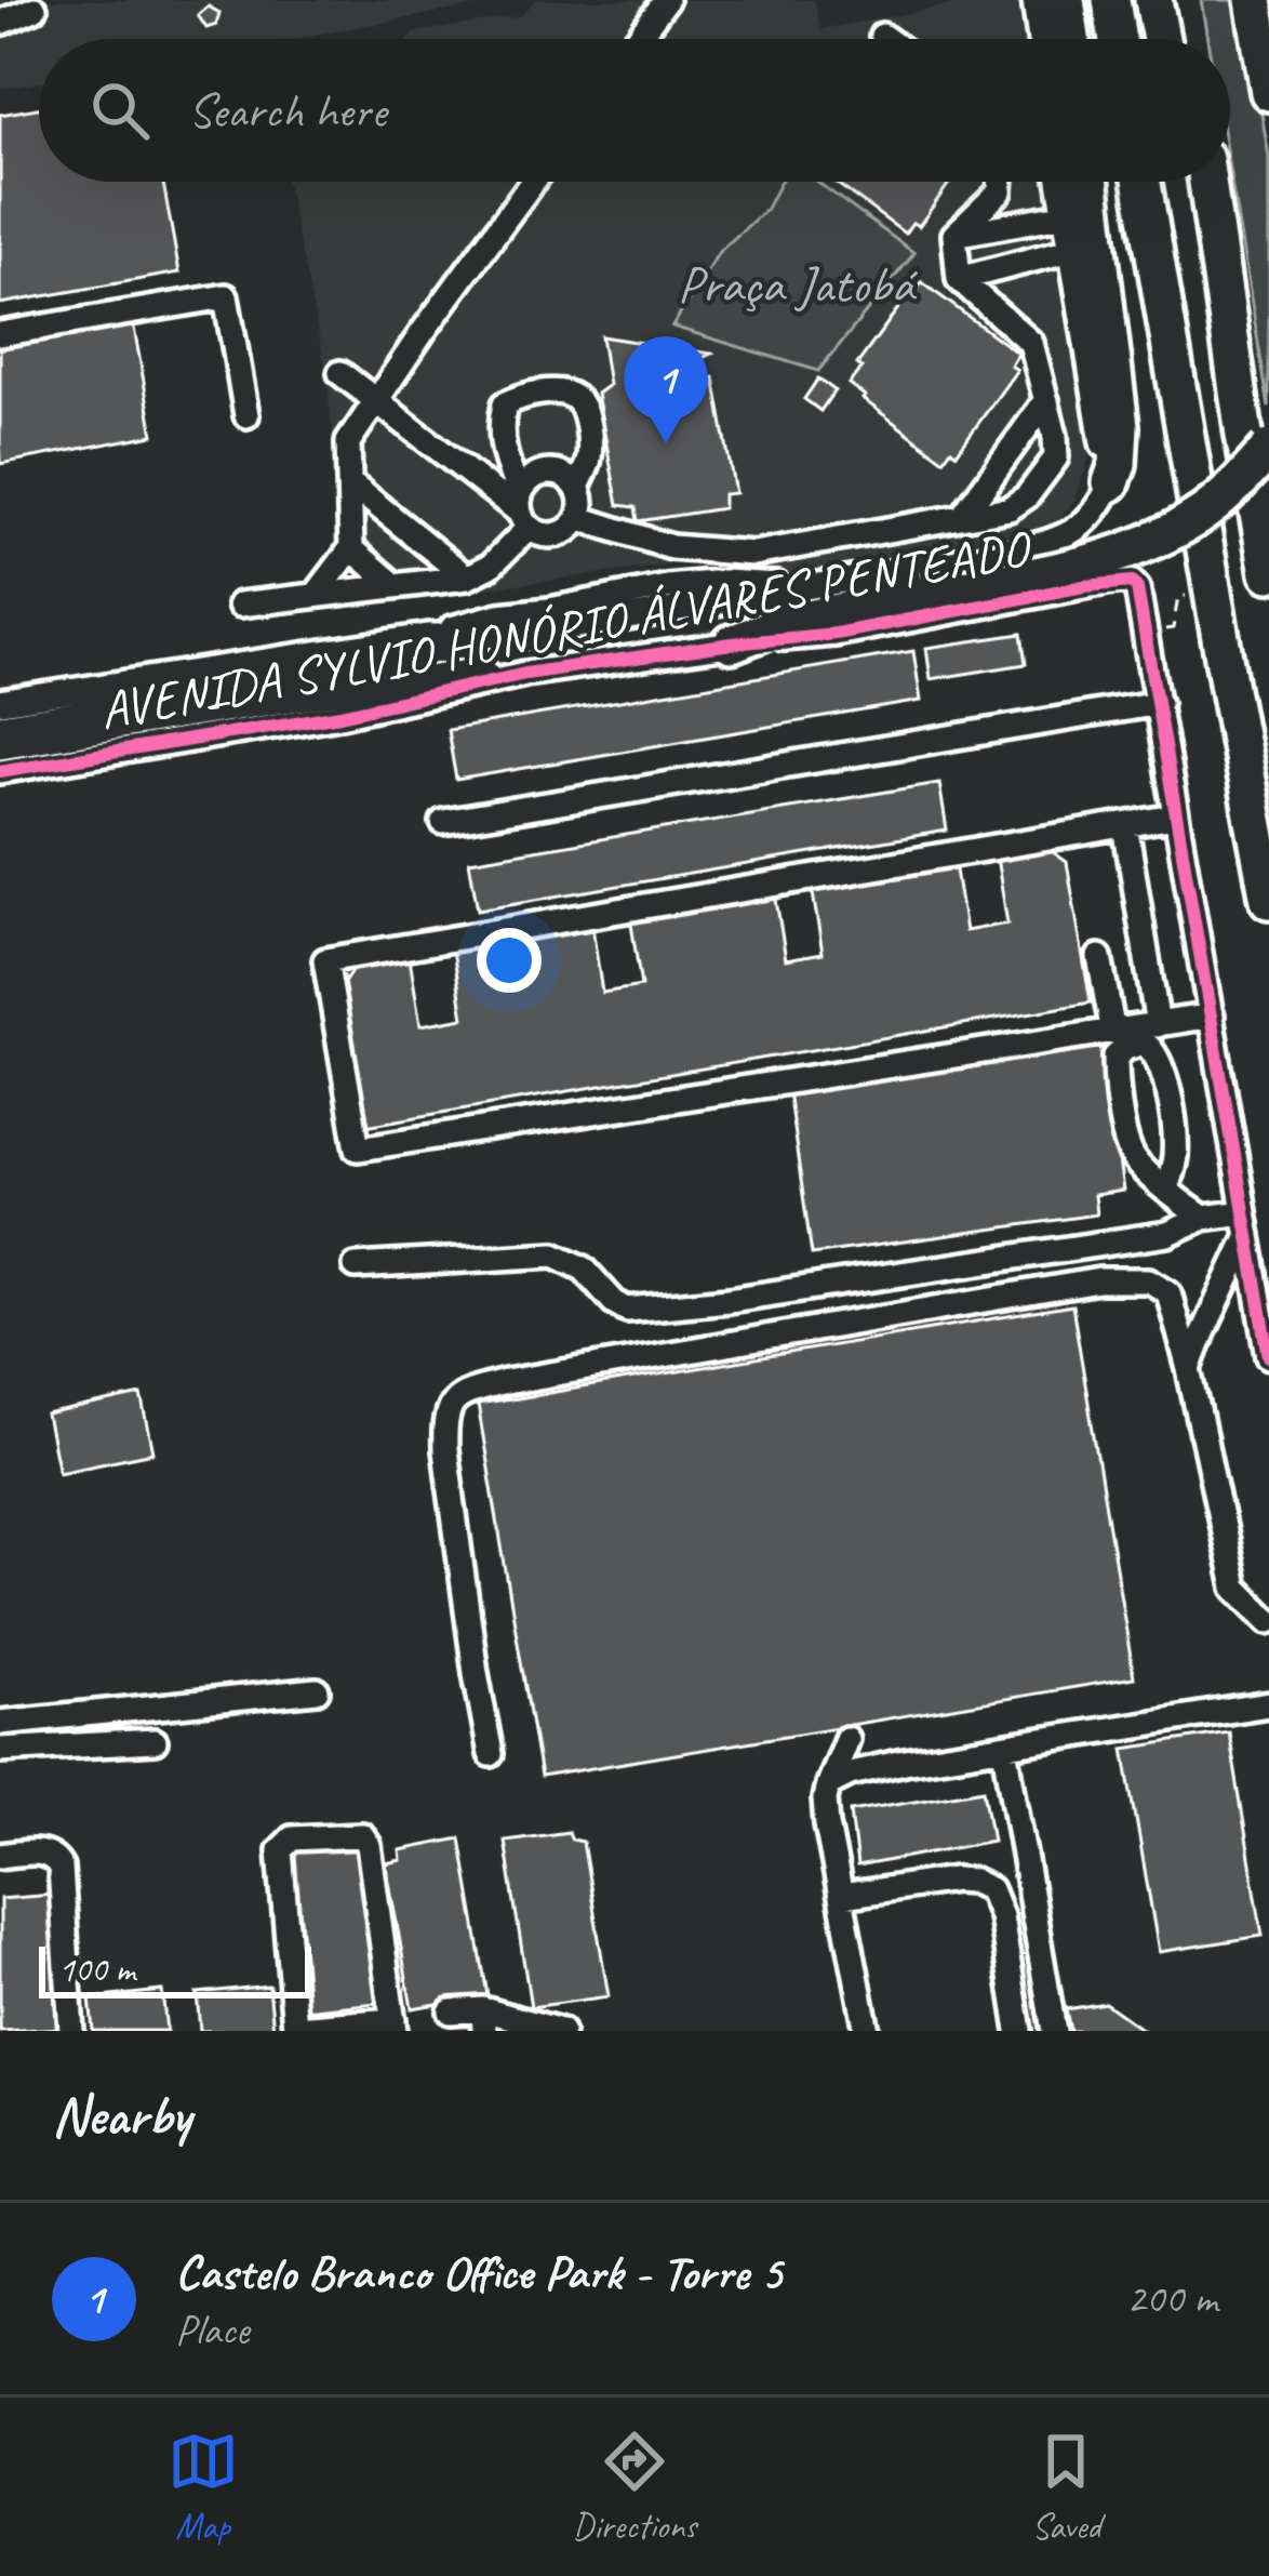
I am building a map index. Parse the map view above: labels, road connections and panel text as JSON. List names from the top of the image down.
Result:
{
  "streets": {
    "street": ["AVENIDA SYLVIO HONÓRIO ÁLVARES PENTEADO"]
  },
  "parks": ["Praça Jatobá"],
  "scale_bar": "100 m",
  "page": {
    "search": "Search here",
    "pins": "1",
    "scale": "100 m",
    "heading": "Nearby",
    "list": [
      {
        "mark": "1",
        "name": "Castelo Branco Office Park - Torre 5",
        "note": "Place",
        "value": "200 m"
      }
    ],
    "nav": ["Map", "Directions", "Saved"]
  }
}
